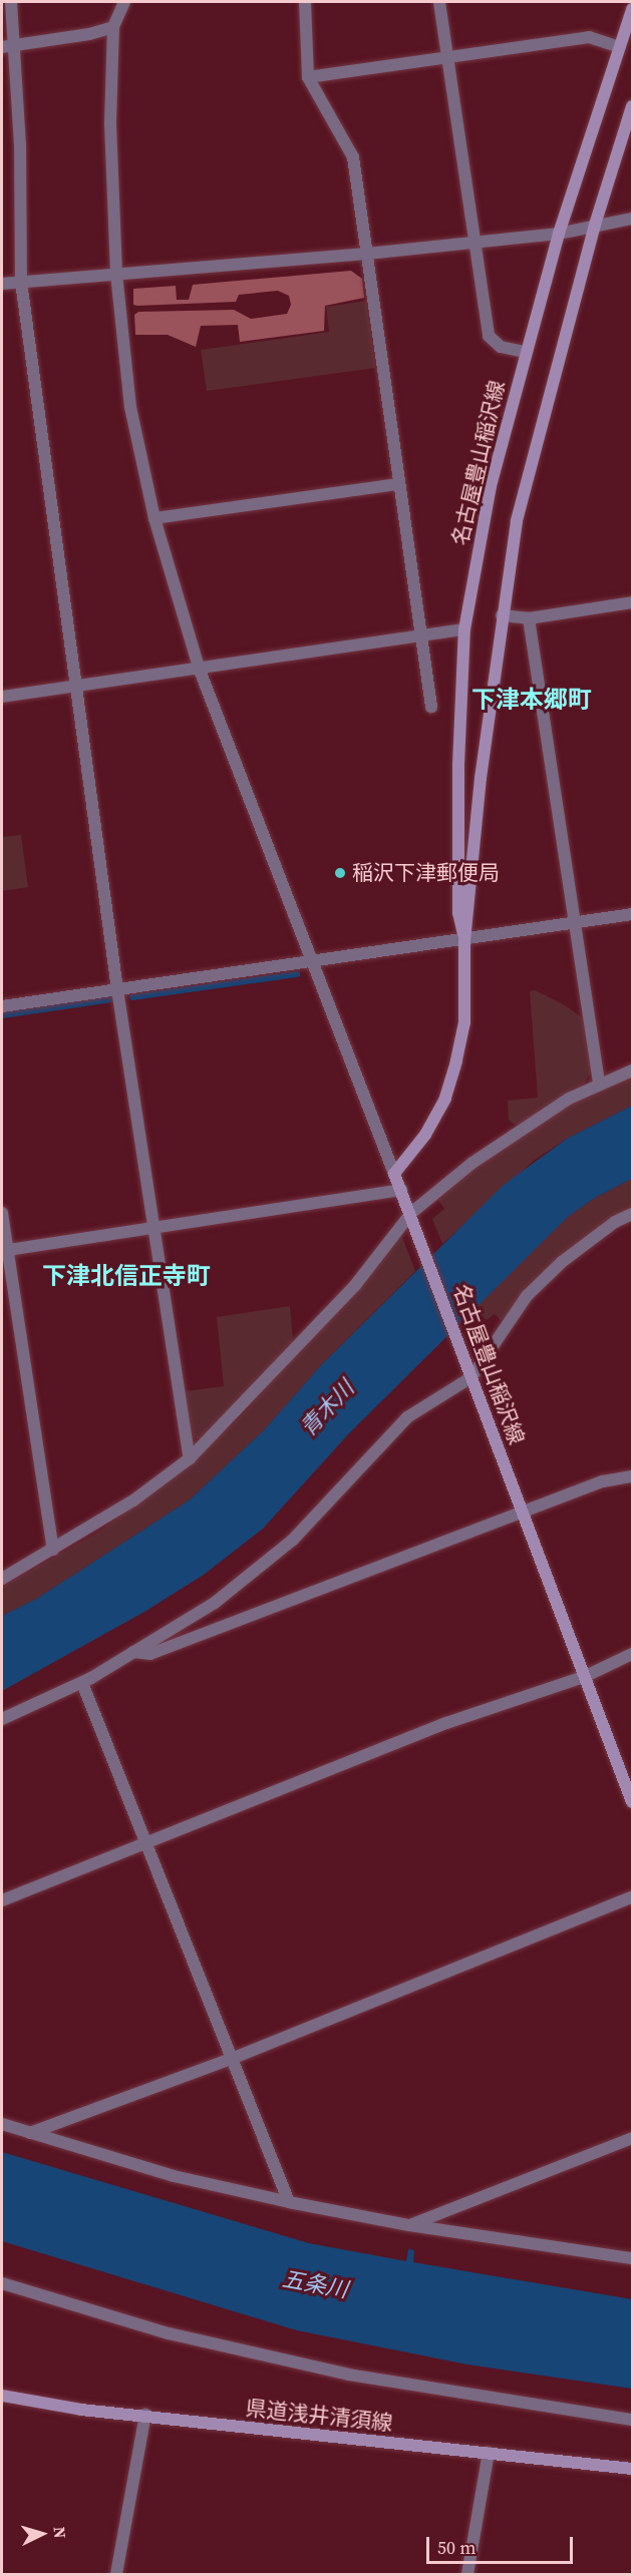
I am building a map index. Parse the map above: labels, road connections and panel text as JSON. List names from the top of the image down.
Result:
{
  "streets": {
    "main road": ["名古屋豊山稲沢線", "県道浅井清須線"]
  },
  "districts": ["下津本郷町", "下津北信正寺町"],
  "water": ["青木川", "五条川"],
  "places": ["稲沢下津郵便局"],
  "scale_bar": "50 m",
  "north": "right"
}
